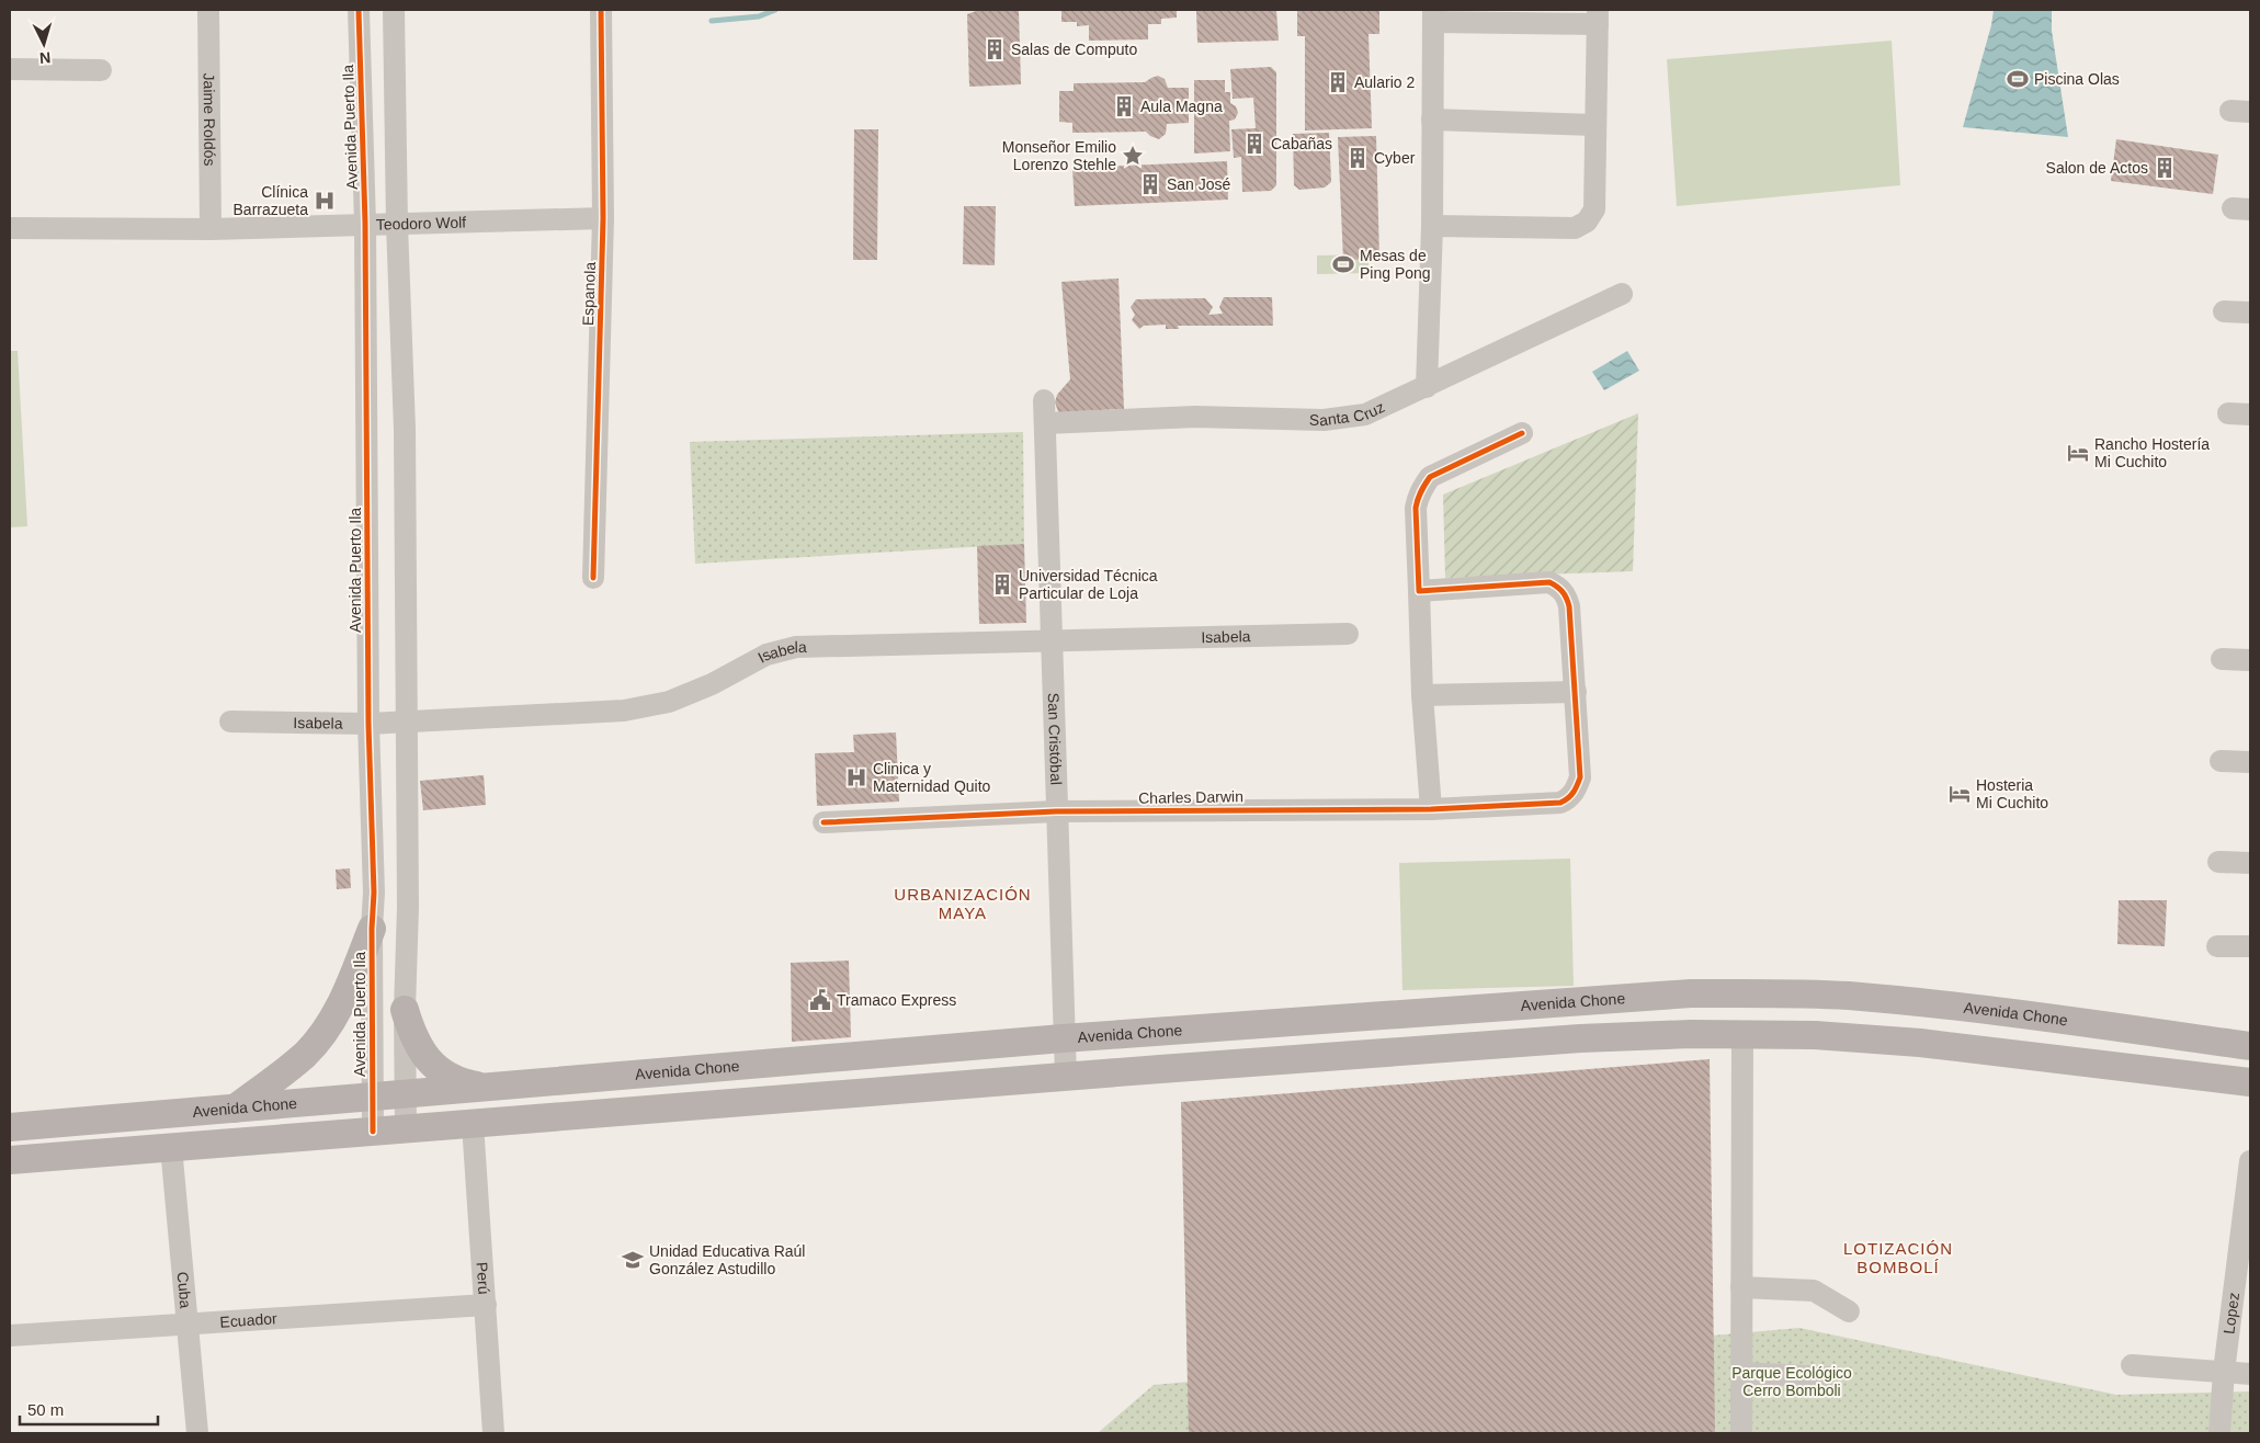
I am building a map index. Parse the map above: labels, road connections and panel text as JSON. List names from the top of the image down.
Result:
{
  "streets": {
    "main road": ["Avenida Chone"],
    "street": [
      "Jaime Roldós",
      "Avenida Puerto Ila",
      "Teodoro Wolf",
      "Espanola",
      "Santa Cruz",
      "Isabela",
      "San Cristóbal",
      "Charles Darwin",
      "Perú",
      "Cuba",
      "Lopez",
      "Ecuador"
    ]
  },
  "crossings": [
    ["Jaime Roldós", "Teodoro Wolf"],
    ["Avenida Puerto Ila", "Teodoro Wolf"],
    ["Avenida Puerto Ila", "Isabela"],
    ["Avenida Puerto Ila", "Avenida Chone"],
    ["Teodoro Wolf", "Espanola"],
    ["Santa Cruz", "San Cristóbal"],
    ["Isabela", "San Cristóbal"],
    ["San Cristóbal", "Charles Darwin"],
    ["San Cristóbal", "Avenida Chone"],
    ["Perú", "Ecuador"],
    ["Cuba", "Ecuador"]
  ],
  "districts": ["URBANIZACIÓN MAYA", "LOTIZACIÓN BOMBOLÍ"],
  "parks": ["Parque Ecológico Cerro Bomboli"],
  "places": {
    "building": [
      "Salas de Computo",
      "Aulario 2",
      "Aula Magna",
      "Cabañas",
      "Cyber",
      "Salon de Actos",
      "San José",
      "Universidad Técnica Particular de Loja"
    ],
    "sports": ["Piscina Olas", "Mesas de Ping Pong"],
    "place": ["Monseñor Emilio Lorenzo Stehle"],
    "hospital": ["Clínica Barrazueta", "Clinica y Maternidad Quito"],
    "hotel": ["Rancho Hostería Mi Cuchito", "Hosteria Mi Cuchito"],
    "public building": ["Tramaco Express"],
    "school or university": ["Unidad Educativa Raúl González Astudillo"]
  },
  "scale_bar": "50 m",
  "north": "bottom"
}
